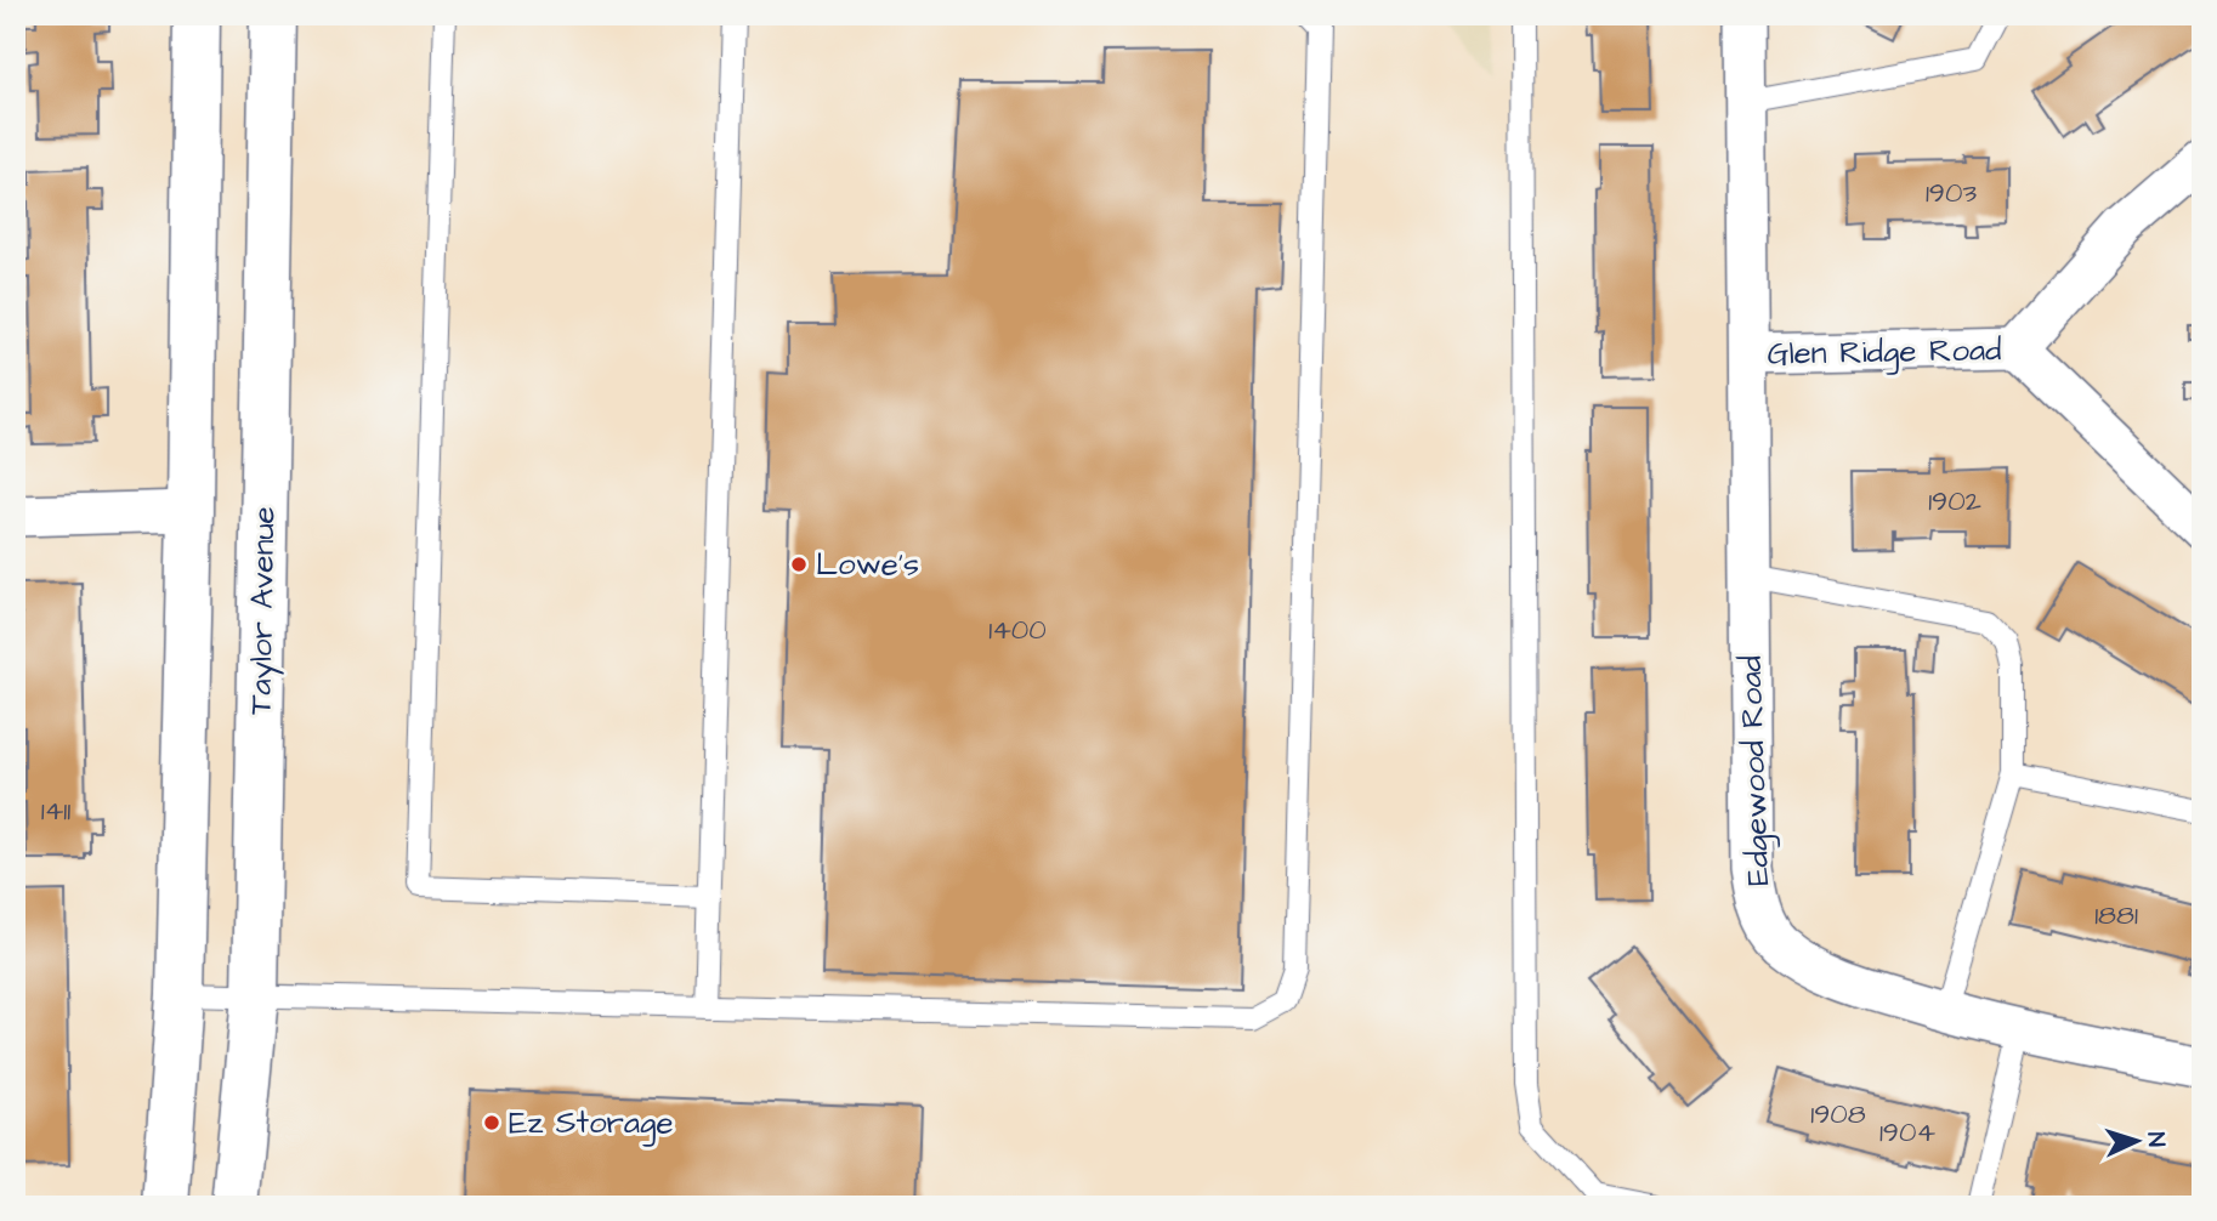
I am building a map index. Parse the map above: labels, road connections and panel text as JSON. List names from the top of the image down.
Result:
{
  "streets": {
    "main road": ["Taylor Avenue"],
    "street": ["Glen Ridge Road", "Edgewood Road"]
  },
  "crossings": [
    ["Glen Ridge Road", "Edgewood Road"]
  ],
  "places": ["Lowe's", "Ez Storage"],
  "house_numbers": [
    "1903",
    "1902",
    "1400",
    "1411",
    "1881",
    "1908",
    "1904"
  ],
  "north": "right"
}
